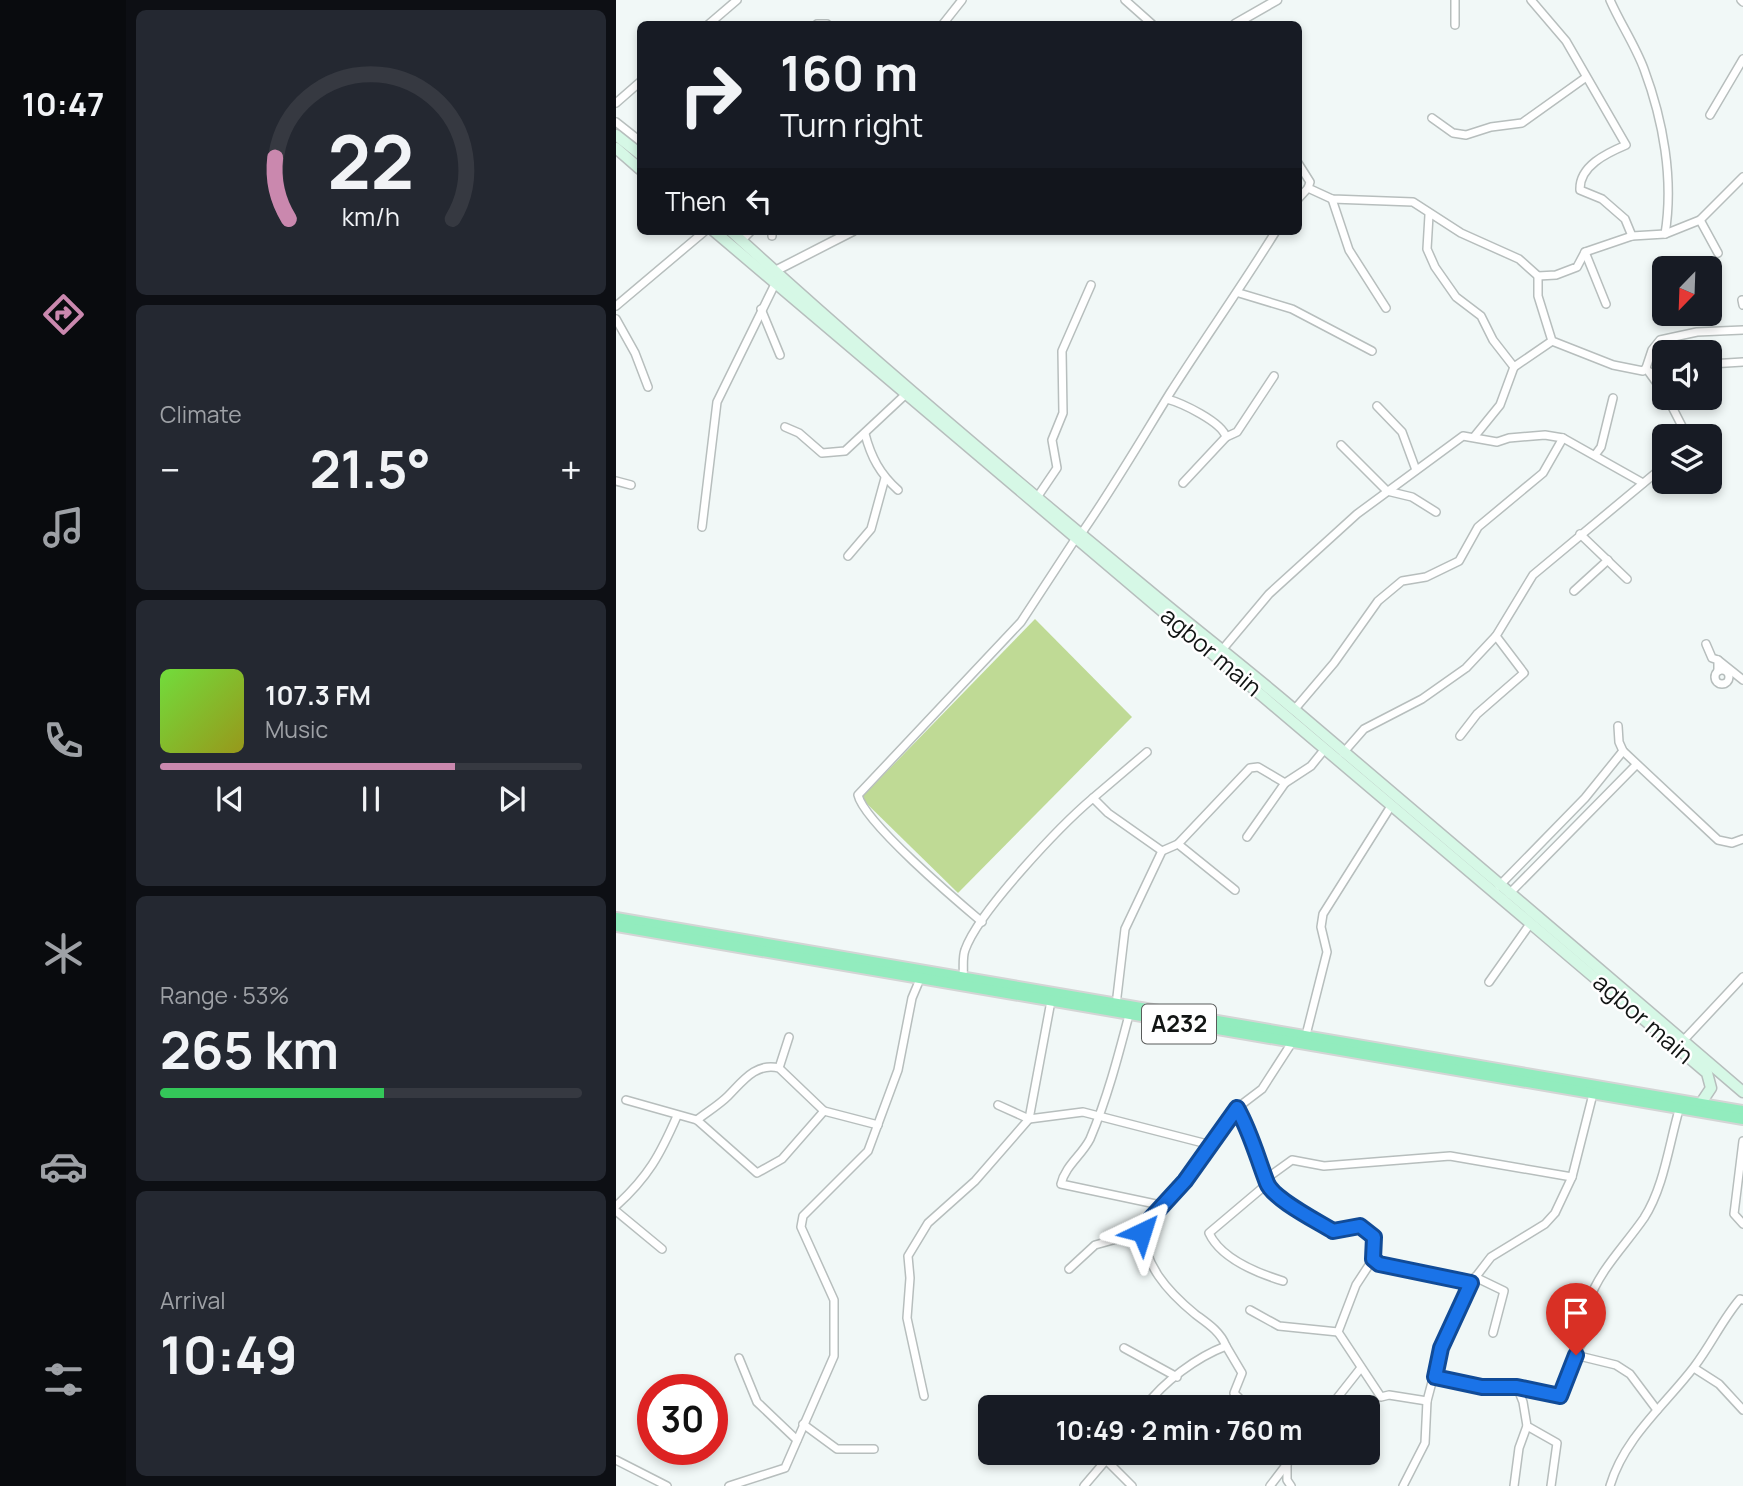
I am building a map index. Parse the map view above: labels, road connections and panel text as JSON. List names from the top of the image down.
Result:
{
  "streets": {
    "highway": ["A232"],
    "main road": ["agbor main"]
  },
  "north": "bottom left",
  "page": {
    "tabs": "10:47",
    "turn": ["160 m", "Turn right"],
    "then": "Then",
    "tile": [
      "Climate",
      ["Range · 53%", "265 km"],
      ["Arrival", "10:49"]
    ],
    "heat": ["−", "21.5°", "+"],
    "song": ["107.3 FM", "Music"],
    "limit": "30",
    "trip": "10:49 · 2 min · 760 m",
    "gauge": ["22", "km/h"]
  }
}
